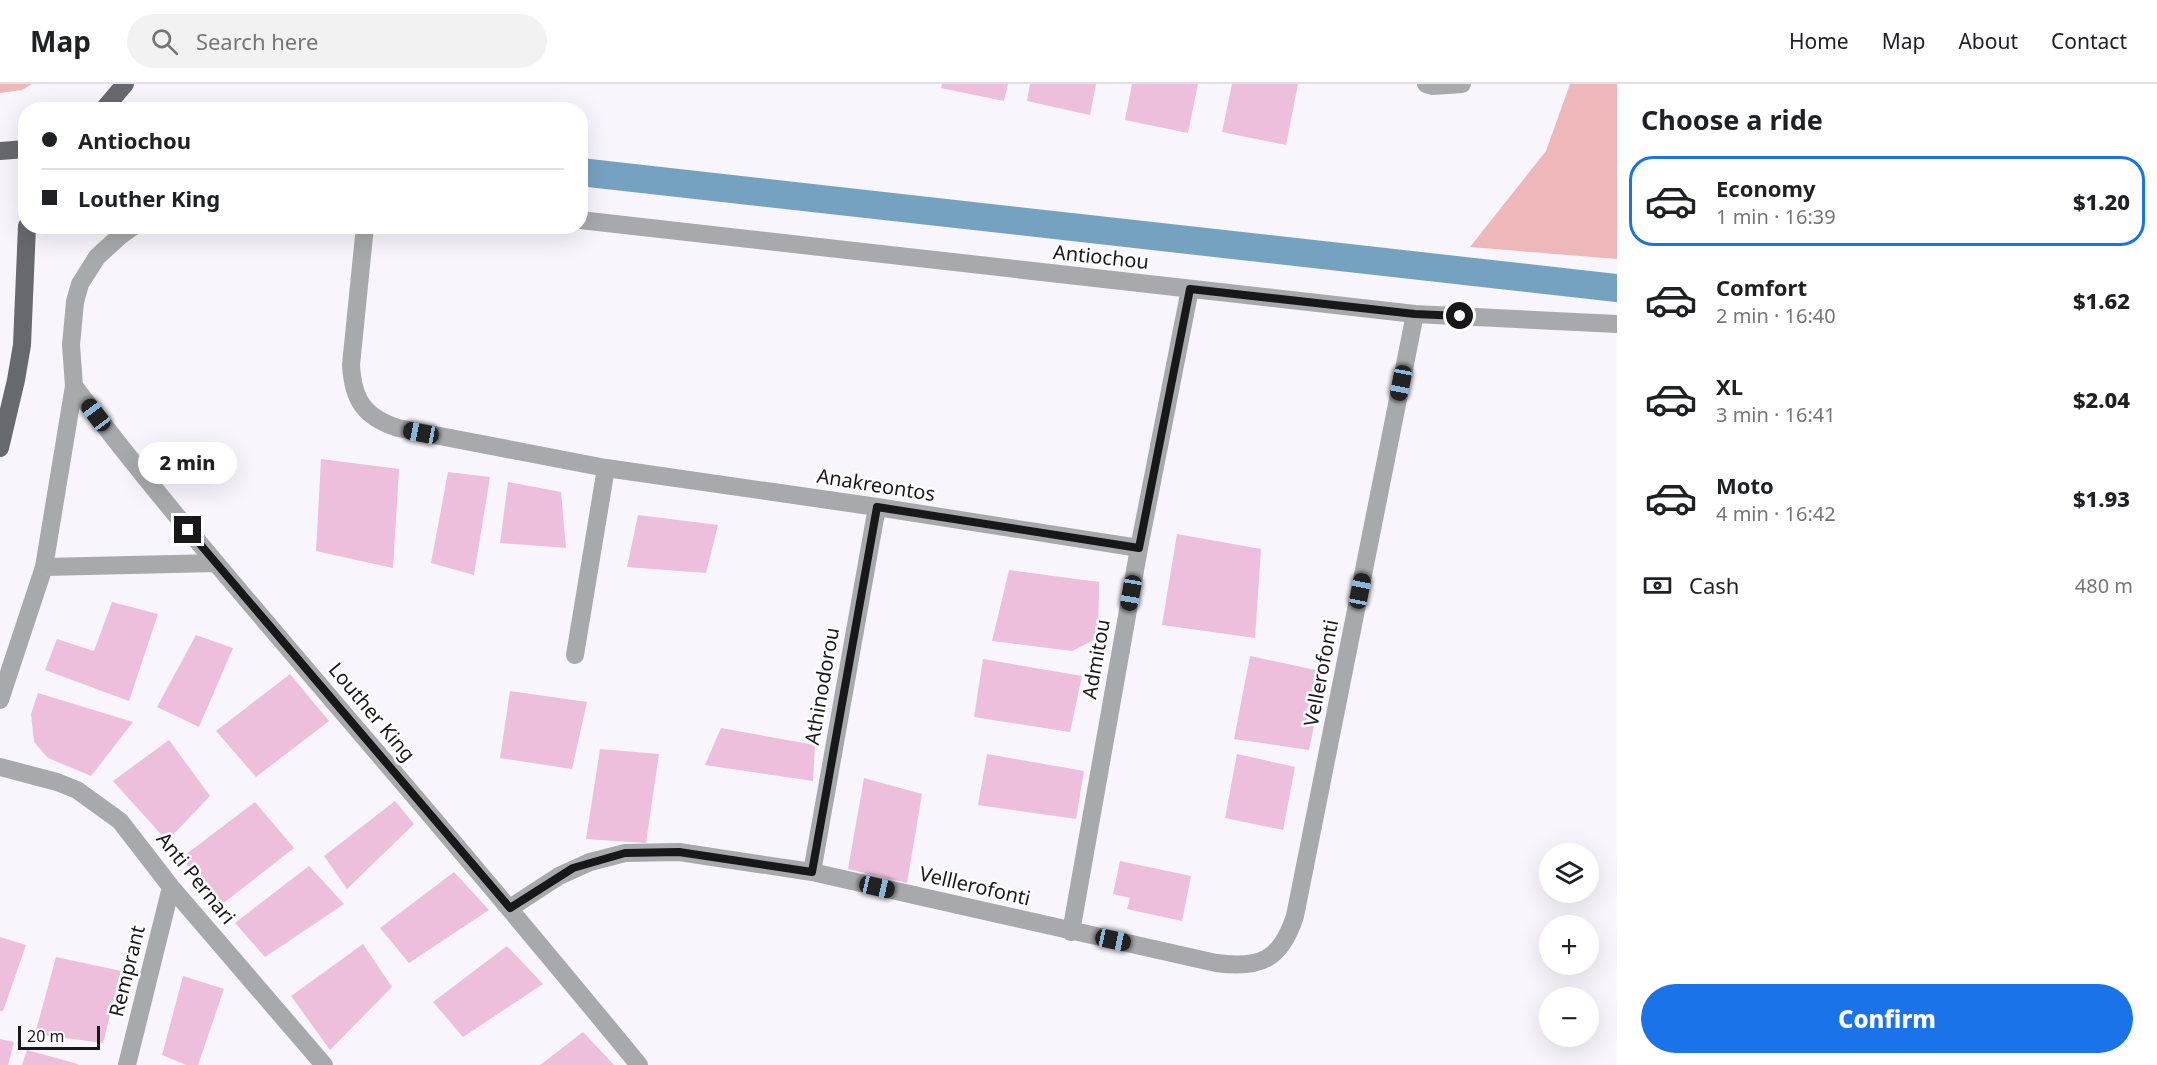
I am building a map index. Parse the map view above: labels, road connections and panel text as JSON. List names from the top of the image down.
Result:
{
  "streets": {
    "street": [
      "Antiochou",
      "Anakreontos",
      "Admitou",
      "Vellerofonti",
      "Athinodorou",
      "Louther King",
      "Anti Pernari",
      "Velllerofonti",
      "Remprant"
    ]
  },
  "crossings": [
    ["Antiochou", "Admitou"],
    ["Antiochou", "Vellerofonti"],
    ["Anakreontos", "Admitou"],
    ["Anakreontos", "Athinodorou"],
    ["Admitou", "Velllerofonti"],
    ["Vellerofonti", "Velllerofonti"],
    ["Athinodorou", "Velllerofonti"],
    ["Louther King", "Velllerofonti"],
    ["Anti Pernari", "Remprant"]
  ],
  "scale_bar": "20 m",
  "page": {
    "header": "Map",
    "search": "Search here",
    "nav": [
      "Home",
      "Map",
      "About",
      "Contact"
    ],
    "heading": "Choose a ride",
    "banner": ["Antiochou", "Louther King"],
    "list": [
      {
        "name": "Economy",
        "note": "1 min · 16:39",
        "value": "$1.20"
      },
      {
        "name": "Comfort",
        "note": "2 min · 16:40",
        "value": "$1.62"
      },
      {
        "name": "XL",
        "note": "3 min · 16:41",
        "value": "$2.04"
      },
      {
        "name": "Moto",
        "note": "4 min · 16:42",
        "value": "$1.93"
      }
    ],
    "bubble": "2 min",
    "pay": ["Cash", "480 m"],
    "map_buttons": ["+", "−"],
    "buttons": "Confirm",
    "scale": "20 m"
  }
}
